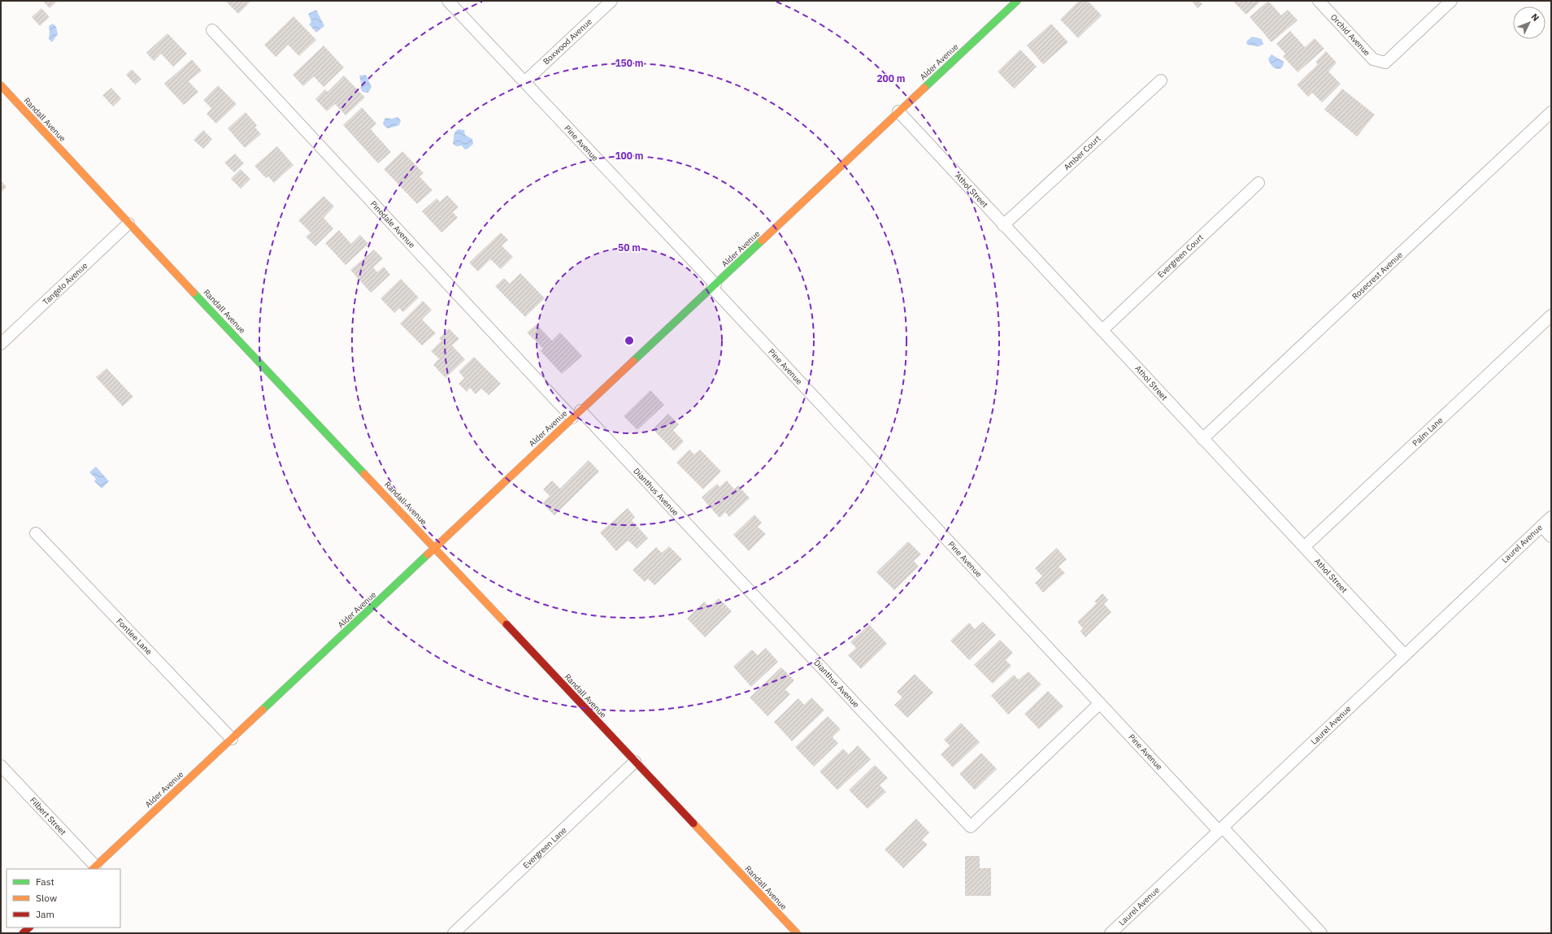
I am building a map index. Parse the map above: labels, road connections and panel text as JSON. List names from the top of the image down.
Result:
{
  "streets": {
    "main road": ["Alder Avenue", "Randall Avenue"],
    "street": [
      "Orchid Avenue",
      "Boxwood Avenue",
      "Pine Avenue",
      "Amber Court",
      "Athol Street",
      "Pinedale Avenue",
      "Evergreen Court",
      "Rosecrest Avenue",
      "Tangelo Avenue",
      "Palm Lane",
      "Dianthus Avenue",
      "Laurel Avenue",
      "Fontlee Lane",
      "Filbert Street",
      "Evergreen Lane"
    ]
  },
  "crossings": [
    ["Boxwood Avenue", "Pine Avenue"],
    ["Alder Avenue", "Randall Avenue"],
    ["Alder Avenue", "Pine Avenue"],
    ["Alder Avenue", "Athol Street"],
    ["Alder Avenue", "Pinedale Avenue"],
    ["Alder Avenue", "Dianthus Avenue"],
    ["Alder Avenue", "Fontlee Lane"],
    ["Alder Avenue", "Filbert Street"],
    ["Randall Avenue", "Tangelo Avenue"],
    ["Randall Avenue", "Evergreen Lane"],
    ["Pine Avenue", "Dianthus Avenue"],
    ["Pine Avenue", "Laurel Avenue"],
    ["Amber Court", "Athol Street"],
    ["Athol Street", "Evergreen Court"],
    ["Athol Street", "Rosecrest Avenue"],
    ["Athol Street", "Palm Lane"],
    ["Athol Street", "Laurel Avenue"],
    ["Pinedale Avenue", "Dianthus Avenue"]
  ],
  "legend": ["Fast", "Slow", "Jam"],
  "north": "top right",
  "rings": [
    "150 m",
    "200 m",
    "100 m",
    "50 m"
  ]
}
